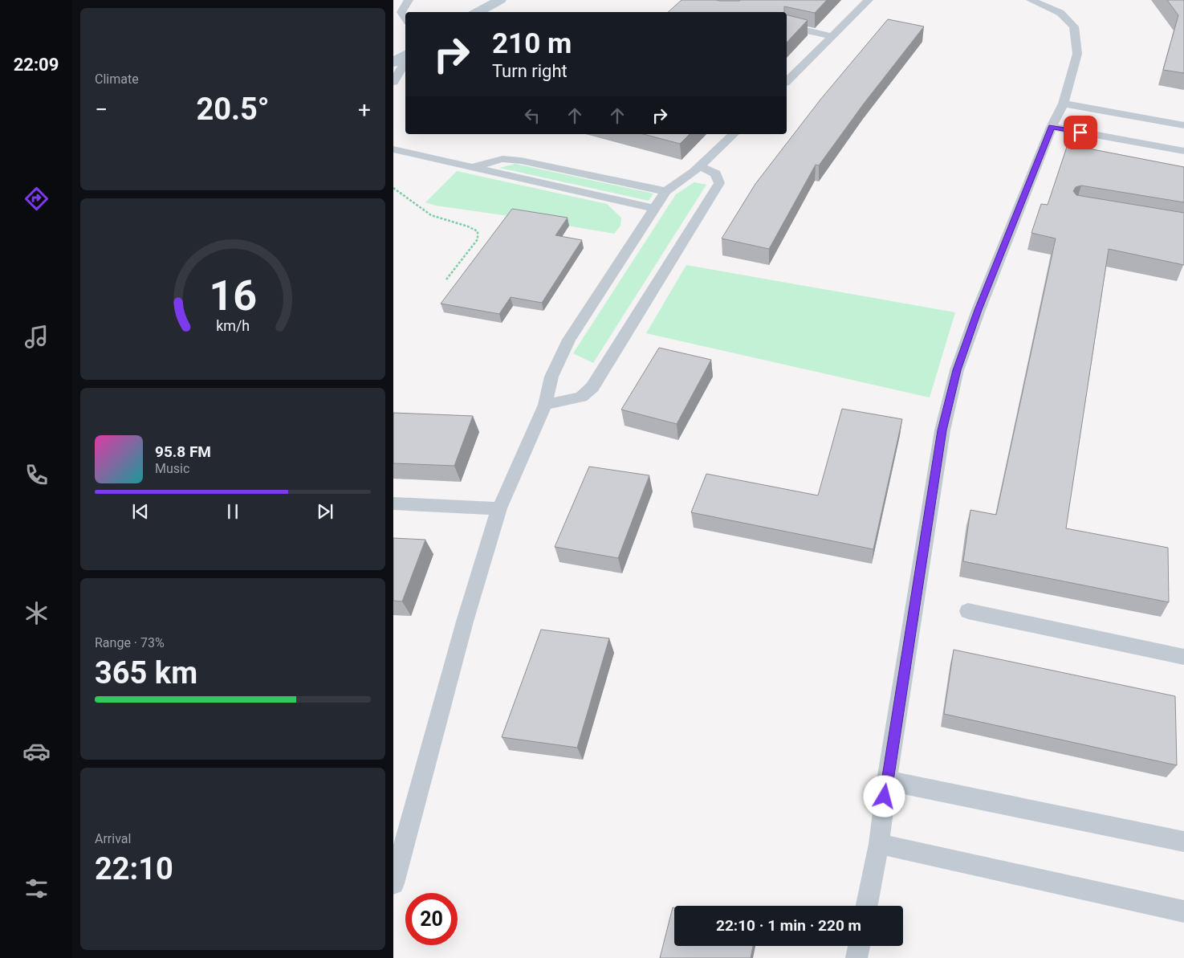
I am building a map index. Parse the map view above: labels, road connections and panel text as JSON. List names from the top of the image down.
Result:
{
  "page": {
    "tabs": "22:09",
    "tile": [
      "Climate",
      ["Range · 73%", "365 km"],
      ["Arrival", "22:10"]
    ],
    "turn": ["210 m", "Turn right"],
    "heat": ["−", "20.5°", "+"],
    "song": ["95.8 FM", "Music"],
    "limit": "20",
    "trip": "22:10 · 1 min · 220 m",
    "gauge": ["16", "km/h"]
  }
}
